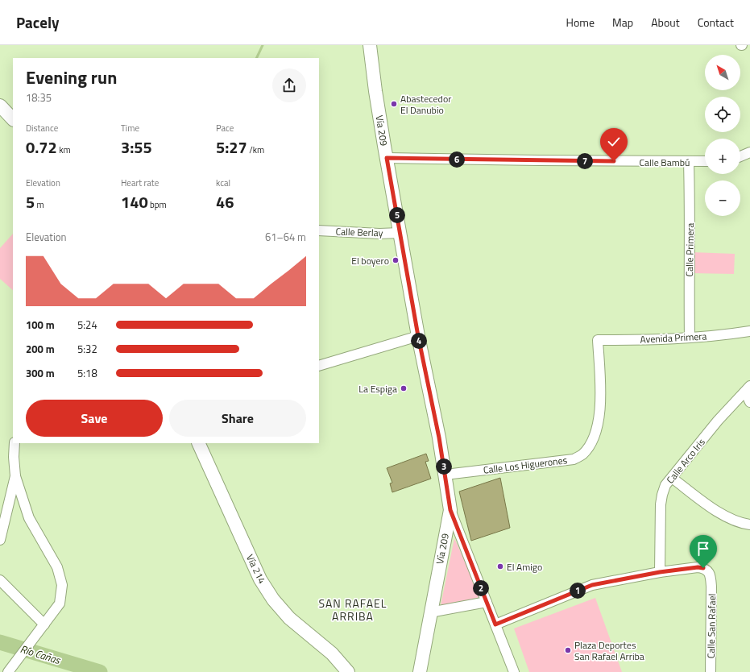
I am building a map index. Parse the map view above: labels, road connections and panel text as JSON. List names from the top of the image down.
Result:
{
  "streets": {
    "main road": ["Vía 209", "Vía 214"],
    "street": [
      "Calle Bambú",
      "Calle Berlay",
      "Calle Primera",
      "Avenida Primera",
      "Calle Arco Iris",
      "Calle Los Higuerones",
      "Calle San Rafael"
    ]
  },
  "crossings": [
    ["Vía 209", "Calle Bambú"],
    ["Vía 209", "Calle Berlay"],
    ["Vía 209", "Calle Los Higuerones"],
    ["Calle Bambú", "Calle Primera"],
    ["Calle Primera", "Avenida Primera"],
    ["Avenida Primera", "Calle Los Higuerones"],
    ["Calle Arco Iris", "Calle San Rafael"]
  ],
  "districts": ["SAN RAFAEL ARRIBA"],
  "water": ["Río Cañas"],
  "places": [
    "Abastecedor El Danubio",
    "El boyero",
    "La Espiga",
    "El Amigo",
    "Plaza Deportes San Rafael Arriba"
  ],
  "north": "top left",
  "page": {
    "header": "Pacely",
    "nav": [
      "Home",
      "Map",
      "About",
      "Contact"
    ],
    "map_buttons": ["+", "−"],
    "heading": ["Evening run", "18:35"],
    "stats": [
      ["Distance", "0.72 km"],
      ["Time", "3:55"],
      ["Pace", "5:27 /km"],
      ["Elevation", "5 m"],
      ["Heart rate", "140 bpm"],
      ["kcal", "46"]
    ],
    "pins": [
      "6",
      "7",
      "5",
      "4",
      "3",
      "2",
      "1"
    ],
    "chart": ["Elevation", "61–64 m"],
    "list": [
      {
        "name": "100 m",
        "note": "5:24"
      },
      {
        "name": "200 m",
        "note": "5:32"
      },
      {
        "name": "300 m",
        "note": "5:18"
      }
    ],
    "buttons": ["Save", "Share"]
  }
}
